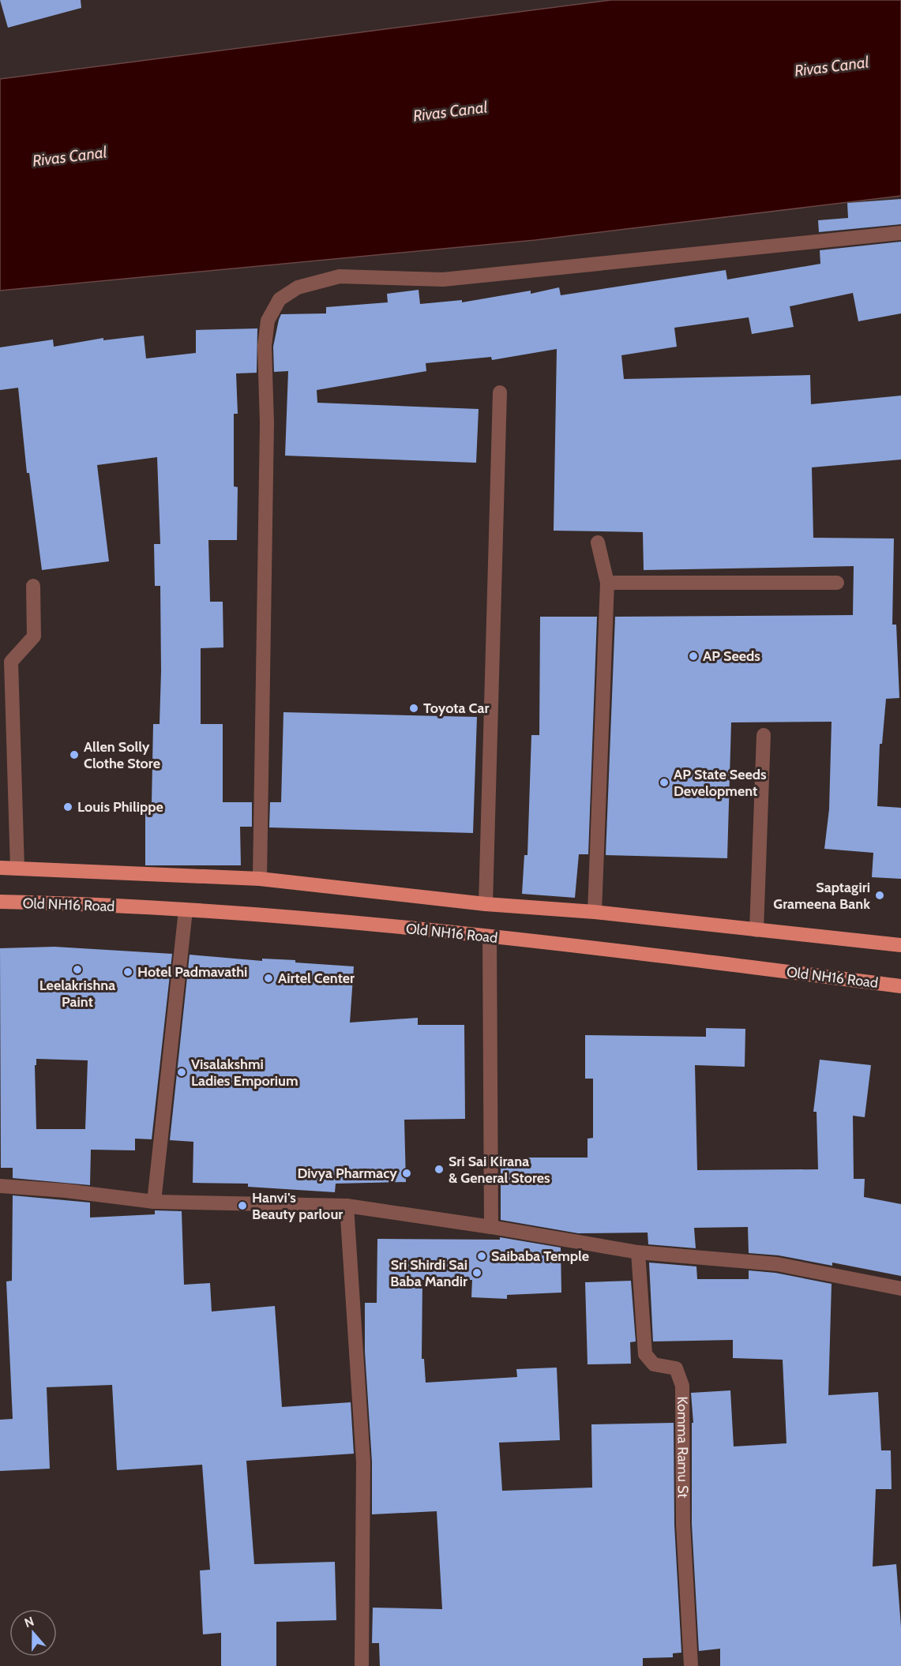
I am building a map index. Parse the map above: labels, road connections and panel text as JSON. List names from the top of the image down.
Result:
{
  "streets": {
    "main road": ["Old NH16 Road"],
    "street": ["Komma Ramu St"]
  },
  "water": ["Rivas Canal"],
  "places": [
    "AP Seeds",
    "Toyota Car",
    "Allen Solly Clothe Store",
    "AP State Seeds Development",
    "Louis Philippe",
    "Saptagiri Grameena Bank",
    "Leelakrishna Paint",
    "Hotel Padmavathi",
    "Airtel Center",
    "Visalakshmi Ladies Emporium",
    "Sri Sai Kirana & General Stores",
    "Divya Pharmacy",
    "Hanvi's Beauty parlour",
    "Saibaba Temple",
    "Sri Shirdi Sai Baba Mandir"
  ],
  "north": "top"
}
